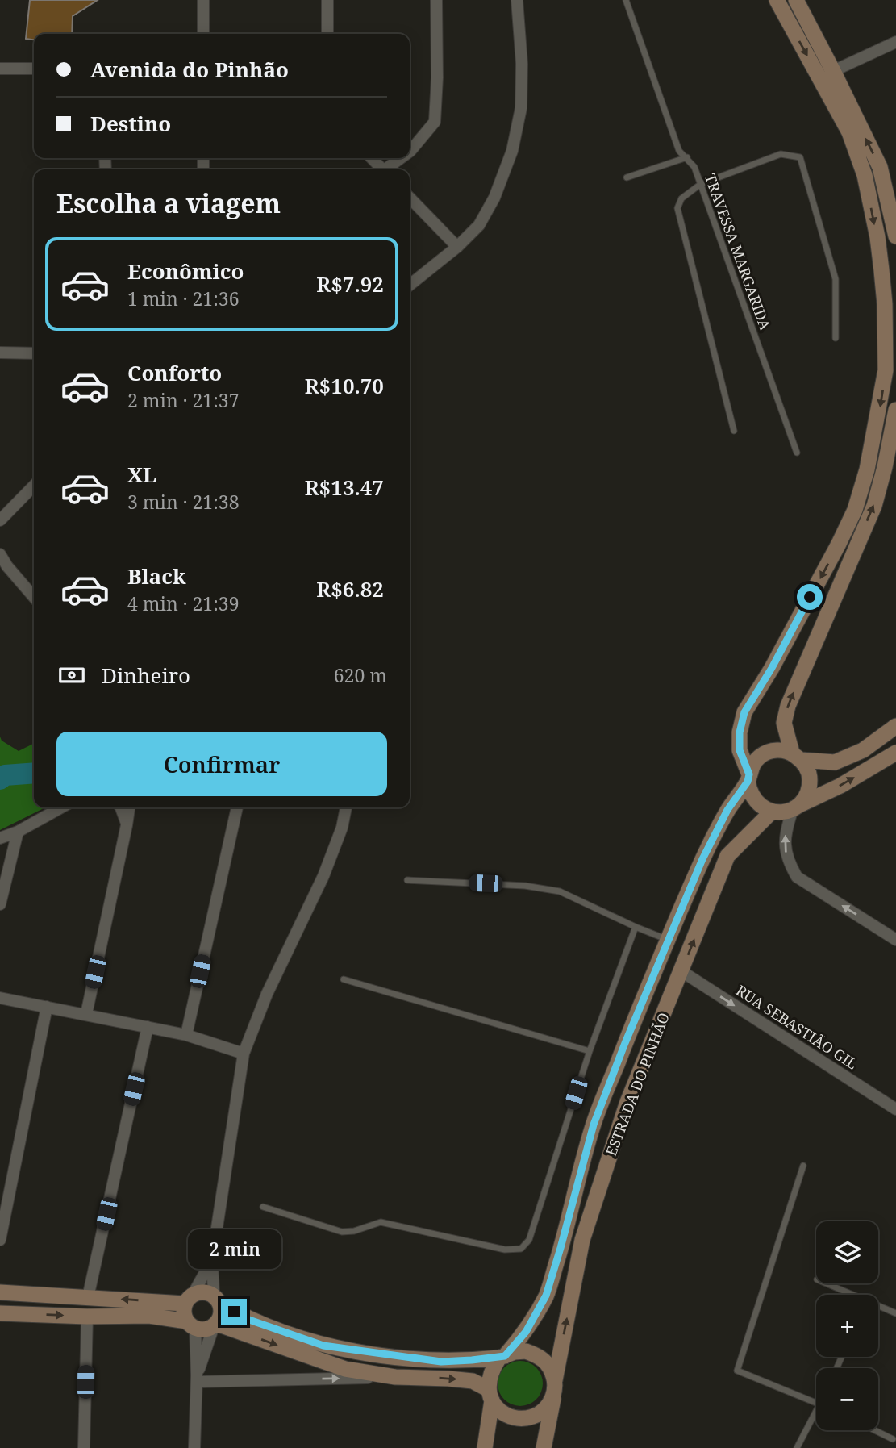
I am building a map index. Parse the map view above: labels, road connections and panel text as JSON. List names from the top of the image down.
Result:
{
  "streets": {
    "street": ["RUA SEBASTIÃO GIL", "ESTRADA DO PINHÃO"],
    "lane": ["TRAVESSA MARGARIDA"]
  },
  "crossings": [
    ["RUA SEBASTIÃO GIL", "ESTRADA DO PINHÃO"]
  ],
  "one_way": ["RUA SEBASTIÃO GIL"],
  "page": {
    "banner": ["Avenida do Pinhão", "Destino"],
    "heading": "Escolha a viagem",
    "list": [
      {
        "name": "Econômico",
        "note": "1 min · 21:36",
        "value": "R$7.92"
      },
      {
        "name": "Conforto",
        "note": "2 min · 21:37",
        "value": "R$10.70"
      },
      {
        "name": "XL",
        "note": "3 min · 21:38",
        "value": "R$13.47"
      },
      {
        "name": "Black",
        "note": "4 min · 21:39",
        "value": "R$6.82"
      }
    ],
    "pay": ["Dinheiro", "620 m"],
    "buttons": "Confirmar",
    "map_buttons": ["+", "−"],
    "bubble": "2 min"
  }
}
